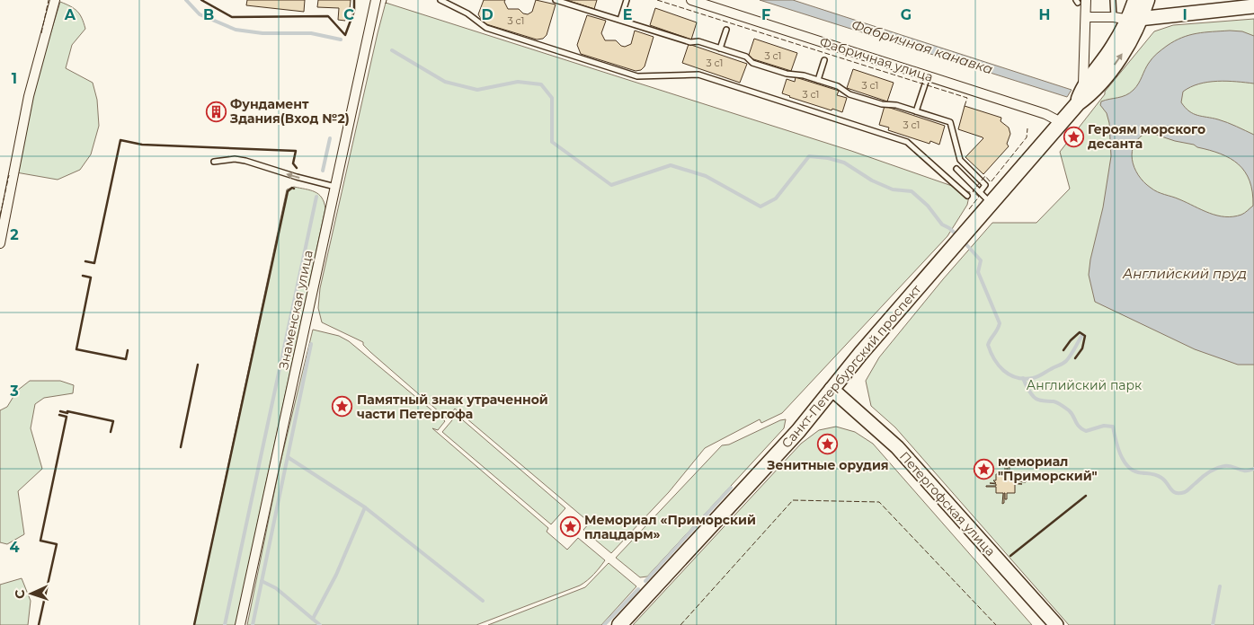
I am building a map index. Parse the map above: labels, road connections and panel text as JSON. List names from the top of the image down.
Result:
{
  "streets": {
    "main road": ["Санкт-Петербургский проспект", "Петергофская улица"],
    "street": ["Фабричная улица", "Знаменская улица"]
  },
  "crossings": [
    ["Фабричная улица", "Санкт-Петербургский проспект"],
    ["Санкт-Петербургский проспект", "Петергофская улица"]
  ],
  "water": ["Фабричная канавка", "Английский пруд"],
  "parks": ["Английский парк"],
  "places": {
    "building": ["Фундамент Здания(Вход №2)"],
    "place": [
      "Героям морского десанта",
      "Памятный знак утраченной части Петергофа",
      "Зенитные орудия",
      "мемориал \"Приморский\"",
      "Мемориал «Приморский плацдарм»"
    ]
  },
  "house_numbers": [
    "3 с1",
    "3 с1",
    "3 с1",
    "3 с1",
    "3 с1",
    "3 с1"
  ],
  "north": "left",
  "grid": {
    "columns": [
      "A",
      "B",
      "C",
      "D",
      "E",
      "F",
      "G",
      "H",
      "I"
    ],
    "rows": [
      "1",
      "2",
      "3",
      "4"
    ]
  }
}
